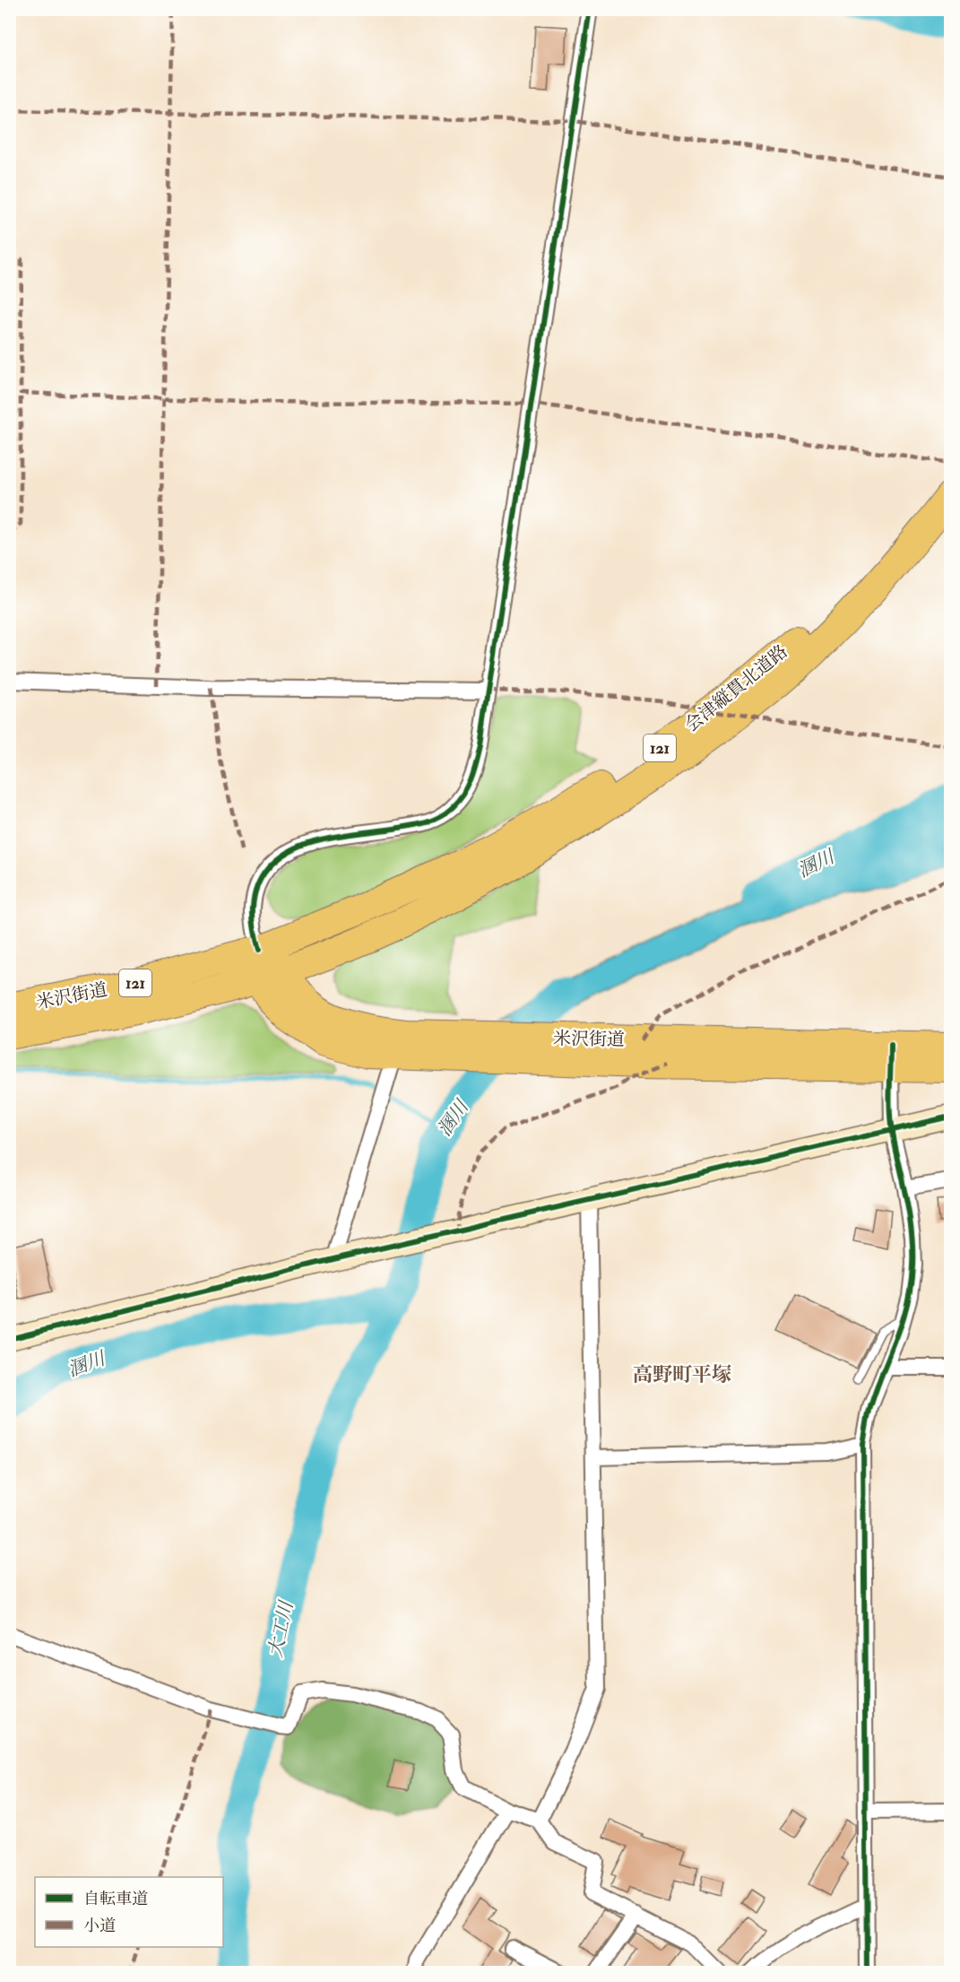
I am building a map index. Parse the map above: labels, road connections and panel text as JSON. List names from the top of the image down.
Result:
{
  "streets": {
    "highway": ["会津縦貫北道路", "121", "米沢街道"]
  },
  "crossings": [
    ["会津縦貫北道路", "121"],
    ["会津縦貫北道路", "米沢街道"],
    ["121", "米沢街道"]
  ],
  "districts": ["高野町平塚"],
  "water": ["溷川", "大工川"],
  "legend": ["自転車道", "小道"]
}
